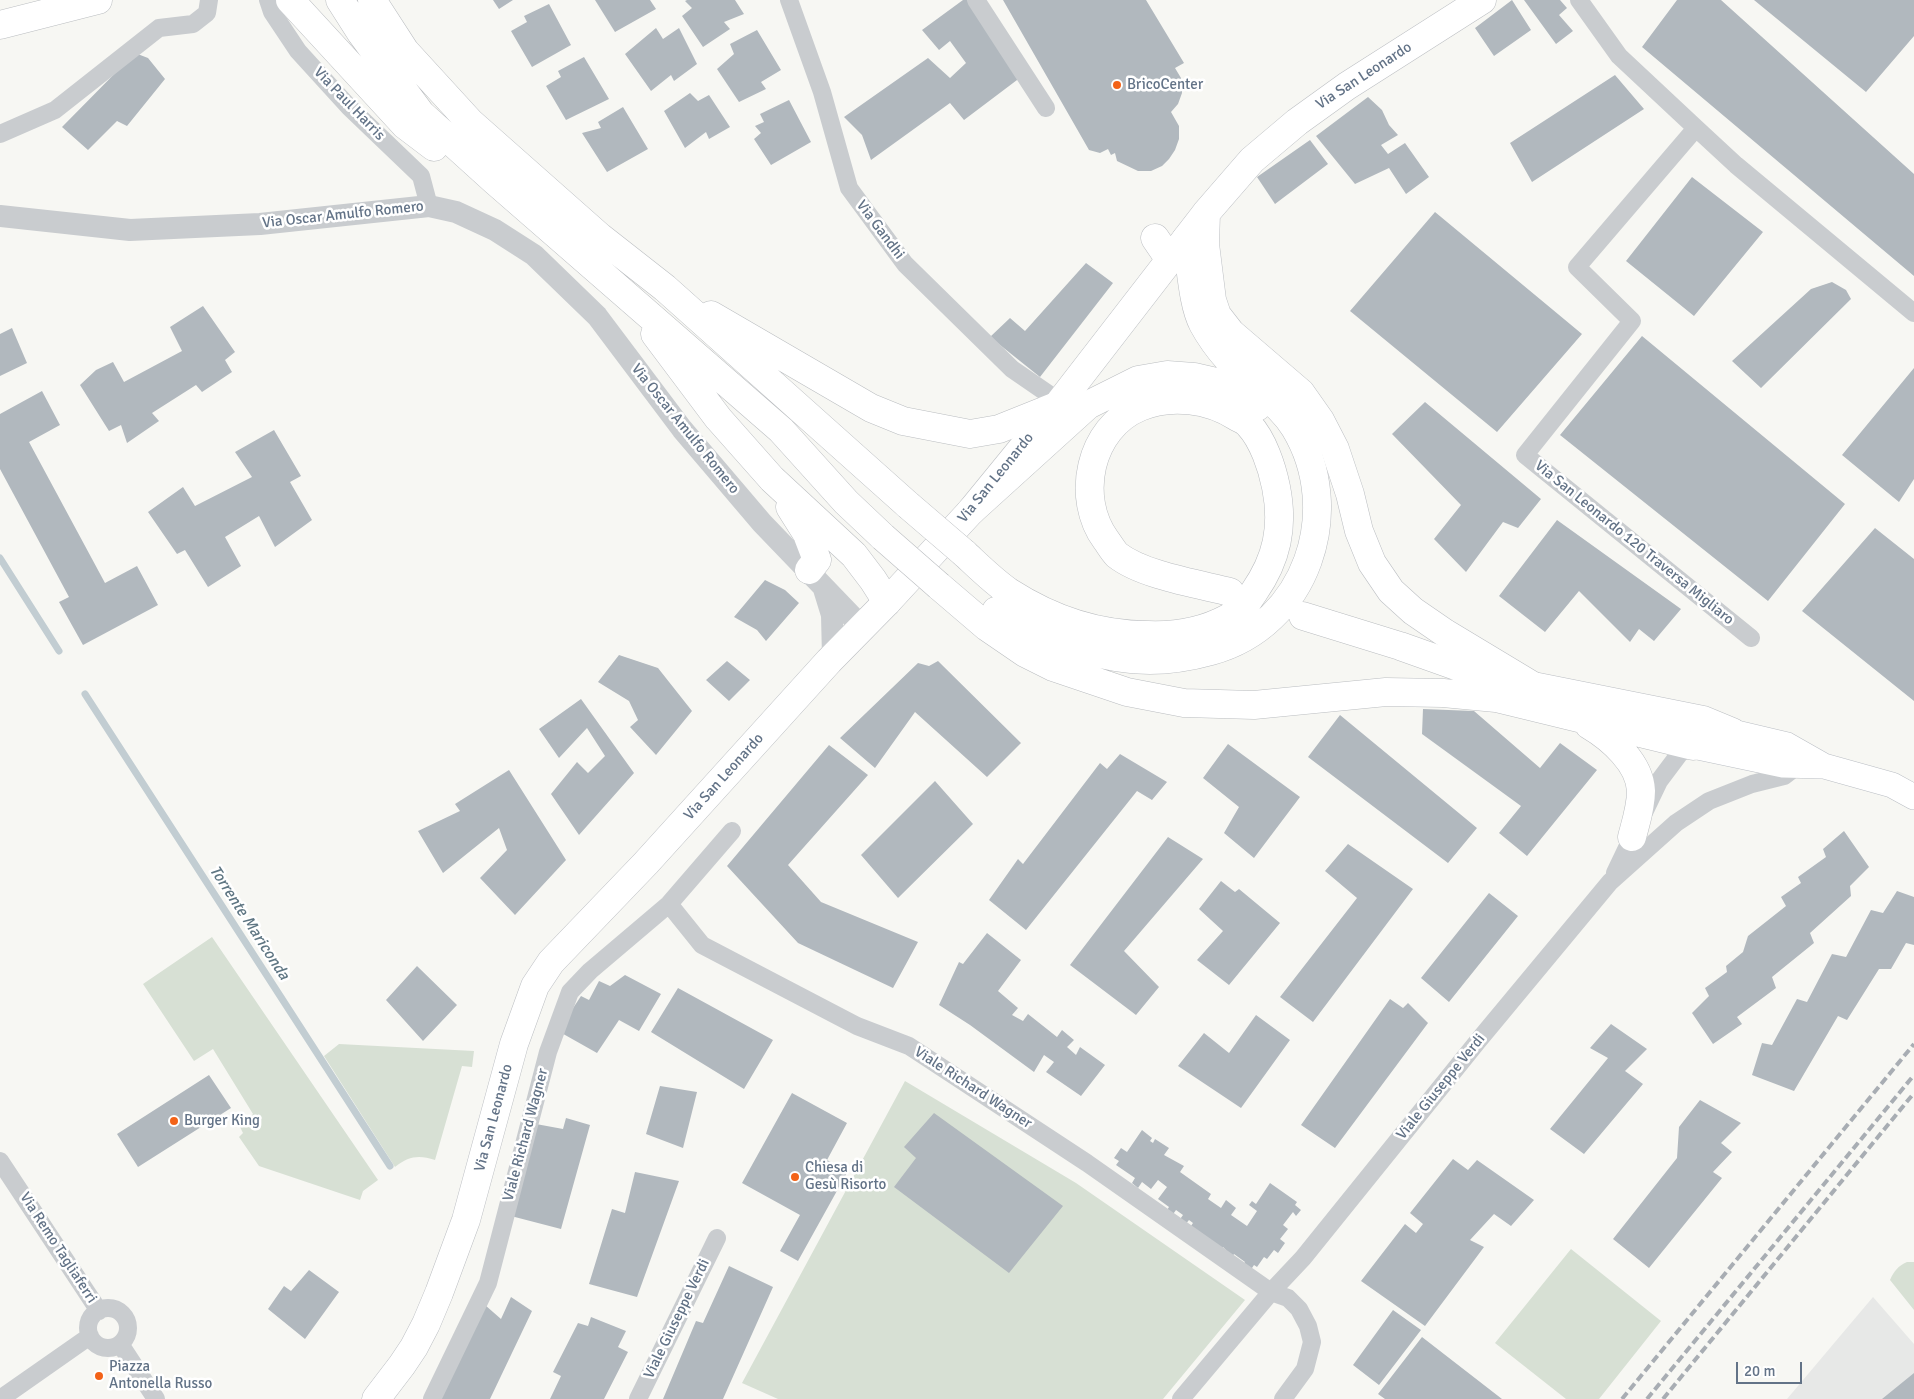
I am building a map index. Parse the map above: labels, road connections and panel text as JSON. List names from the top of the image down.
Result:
{
  "streets": {
    "main road": ["Via San Leonardo"],
    "street": [
      "Via Paul Harris",
      "Via Oscar Amulfo Romero",
      "Via Gandhi",
      "Via San Leonardo 120 Traversa Migliaro",
      "Viale Giuseppe Verdi",
      "Viale Richard Wagner",
      "Via Remo Tagliaferri"
    ]
  },
  "crossings": [
    ["Via San Leonardo", "Via Oscar Amulfo Romero"],
    ["Via San Leonardo", "Via Gandhi"],
    ["Via Paul Harris", "Via Oscar Amulfo Romero"],
    ["Viale Giuseppe Verdi", "Viale Richard Wagner"]
  ],
  "water": ["Torrente Mariconda"],
  "places": [
    "BricoCenter",
    "Burger King",
    "Chiesa di Gesù Risorto",
    "Piazza Antonella Russo"
  ],
  "scale_bar": "20 m"
}
